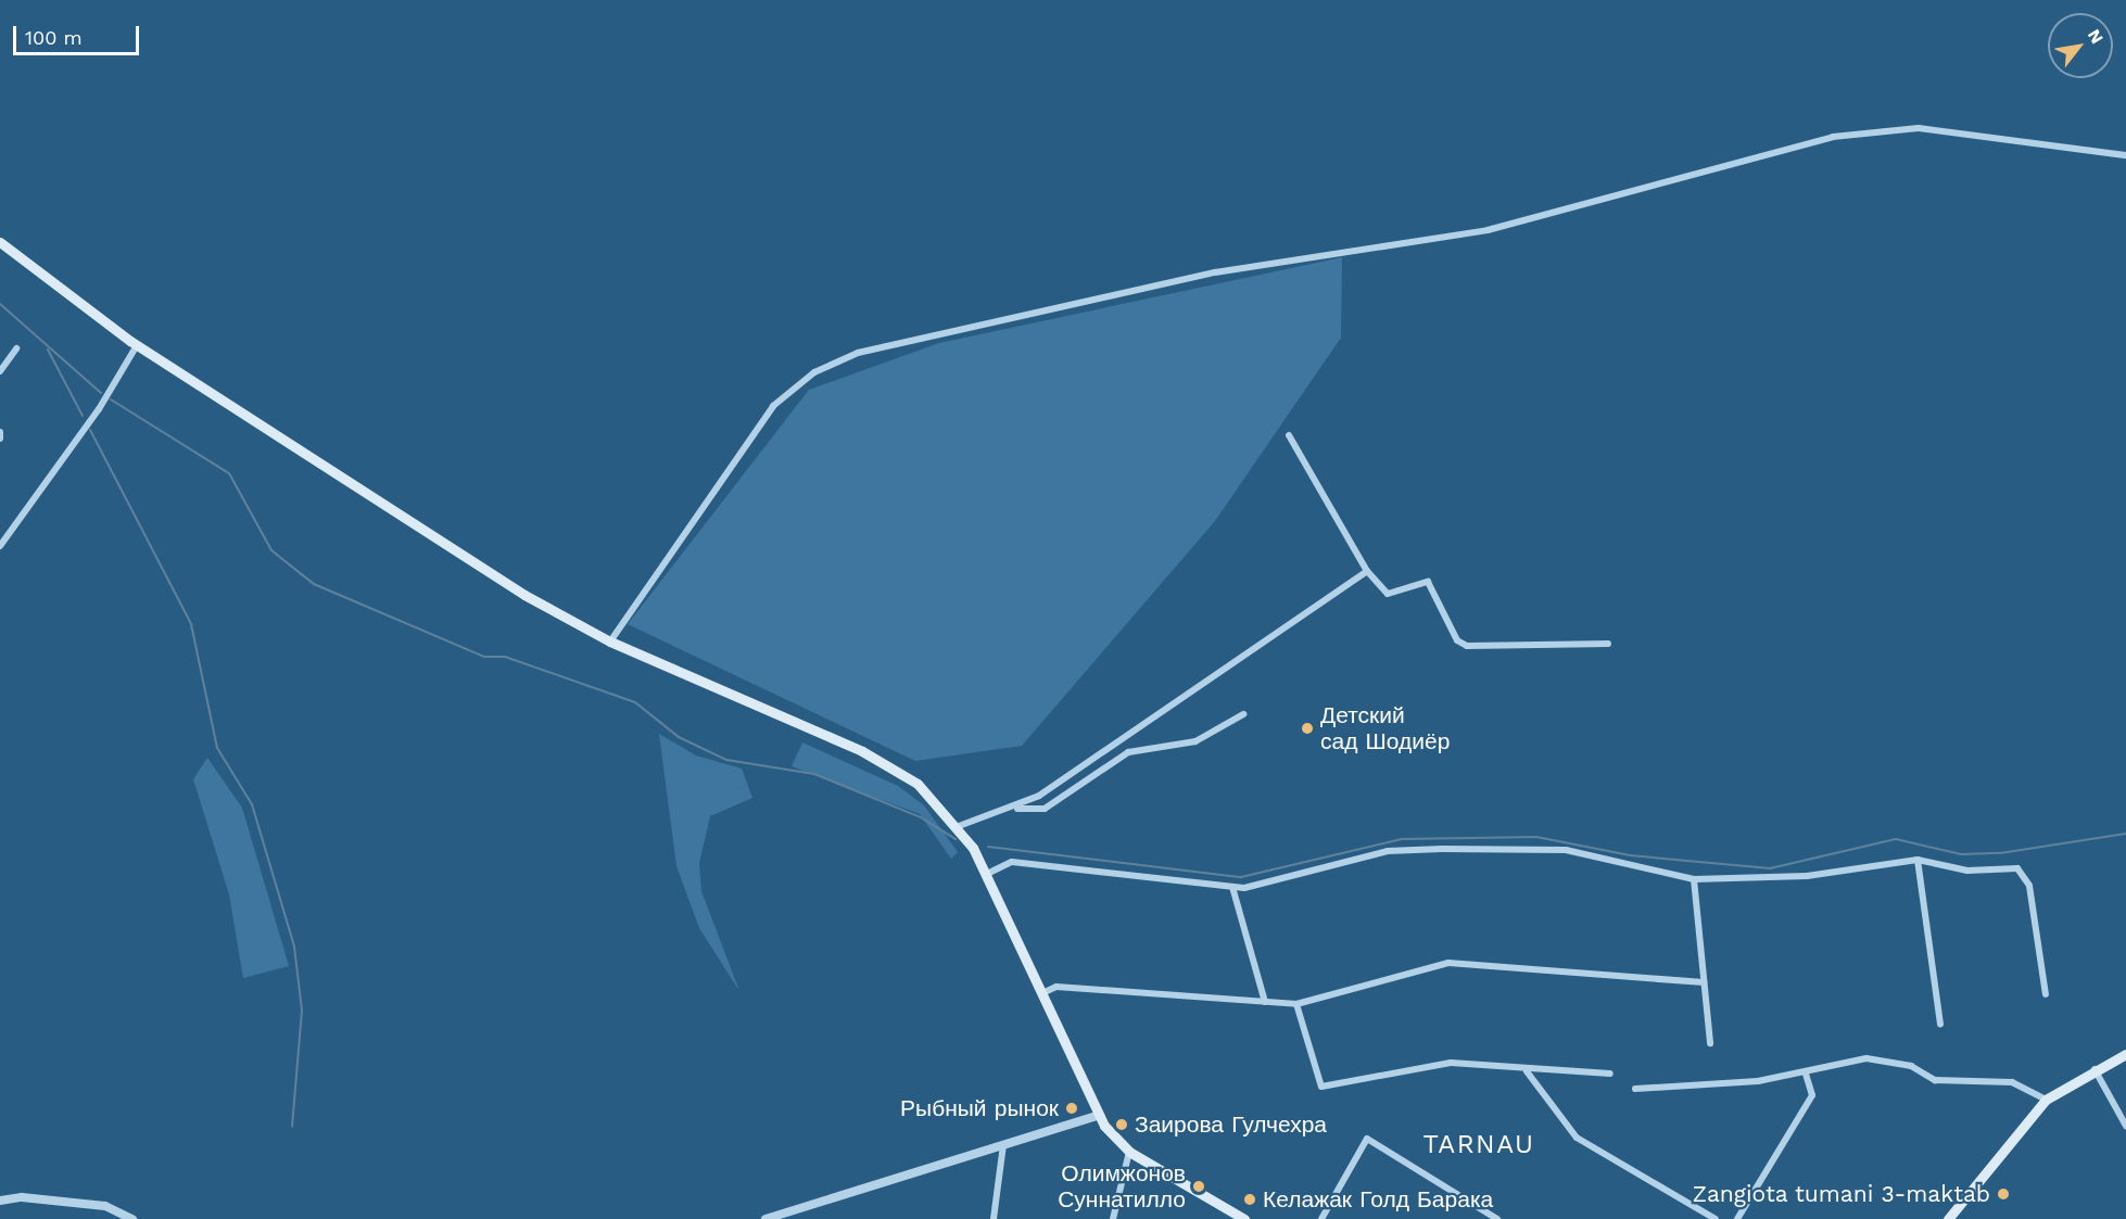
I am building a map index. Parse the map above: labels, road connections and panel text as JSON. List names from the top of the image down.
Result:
{
  "districts": ["TARNAU"],
  "places": [
    "Детский сад Шодиёр",
    "Рыбный рынок",
    "Заирова Гулчехра",
    "Олимжонов Суннатилло",
    "Zangiota tumani 3-maktab",
    "Келажак Голд Барака"
  ],
  "scale_bar": "100 m",
  "north": "top right"
}
